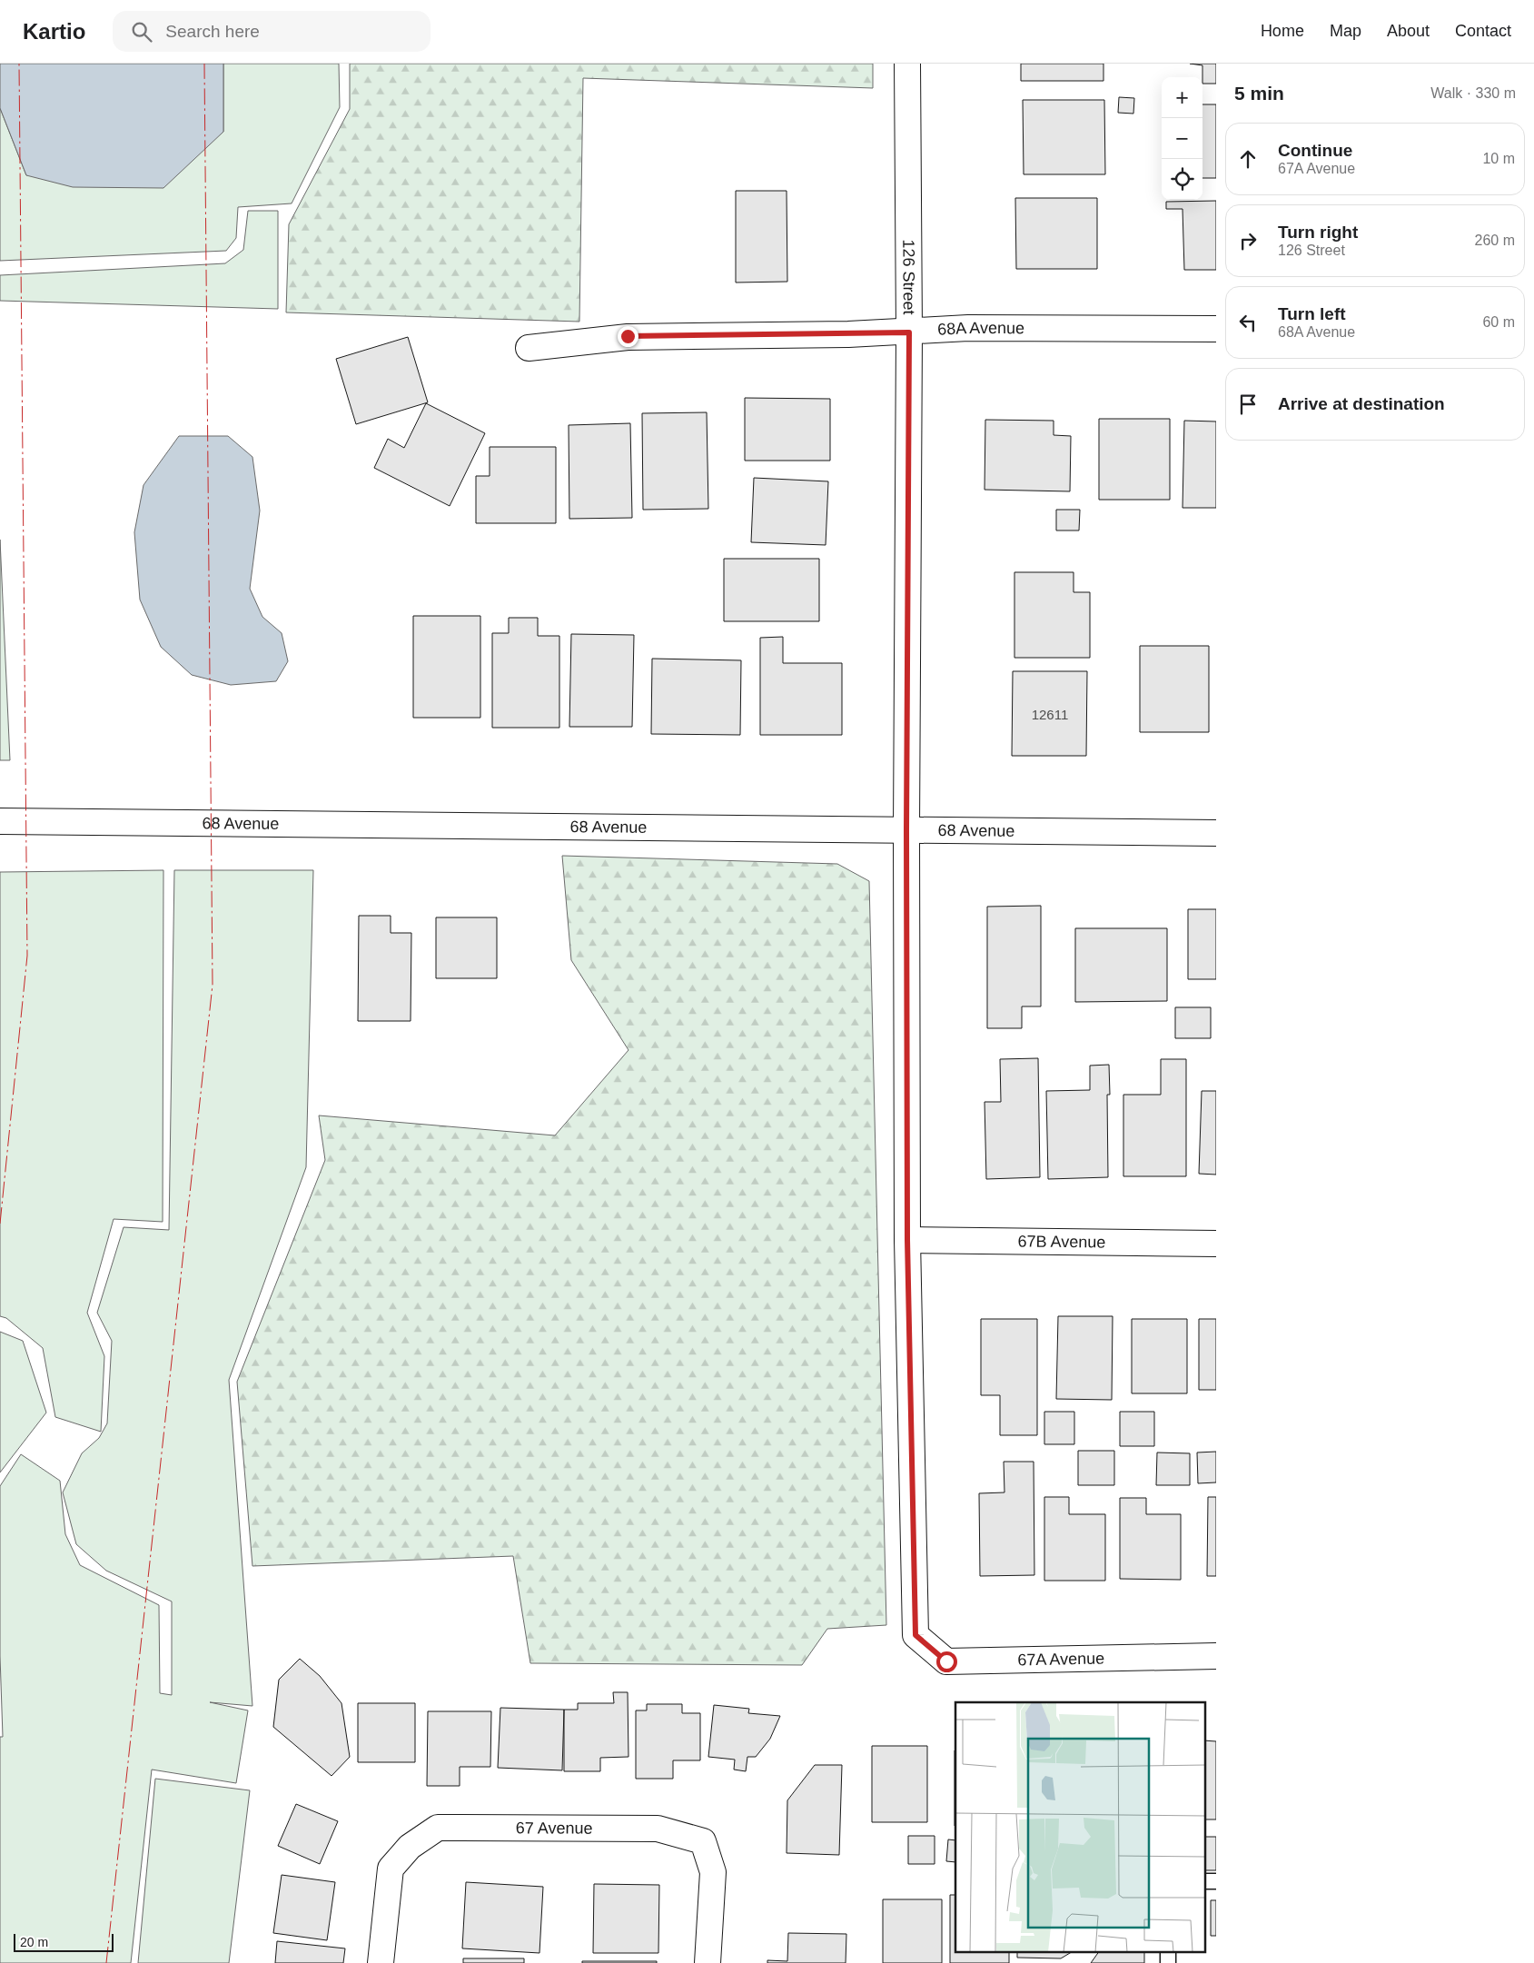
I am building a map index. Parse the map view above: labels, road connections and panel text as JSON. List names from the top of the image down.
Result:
{
  "streets": {
    "street": [
      "126 Street",
      "68A Avenue",
      "68 Avenue",
      "67B Avenue",
      "67A Avenue",
      "67 Avenue"
    ]
  },
  "crossings": [
    ["126 Street", "68A Avenue"],
    ["126 Street", "68 Avenue"],
    ["126 Street", "67B Avenue"],
    ["126 Street", "67A Avenue"]
  ],
  "house_numbers": ["12611"],
  "scale_bar": "20 m",
  "page": {
    "header": "Kartio",
    "search": "Search here",
    "nav": [
      "Home",
      "Map",
      "About",
      "Contact"
    ],
    "heading": ["5 min", "Walk · 330 m"],
    "map_buttons": ["+", "−"],
    "list": [
      ["Continue", "67A Avenue", "10 m"],
      ["Turn right", "126 Street", "260 m"],
      ["Turn left", "68A Avenue", "60 m"],
      "Arrive at destination"
    ],
    "scale": "20 m"
  }
}
